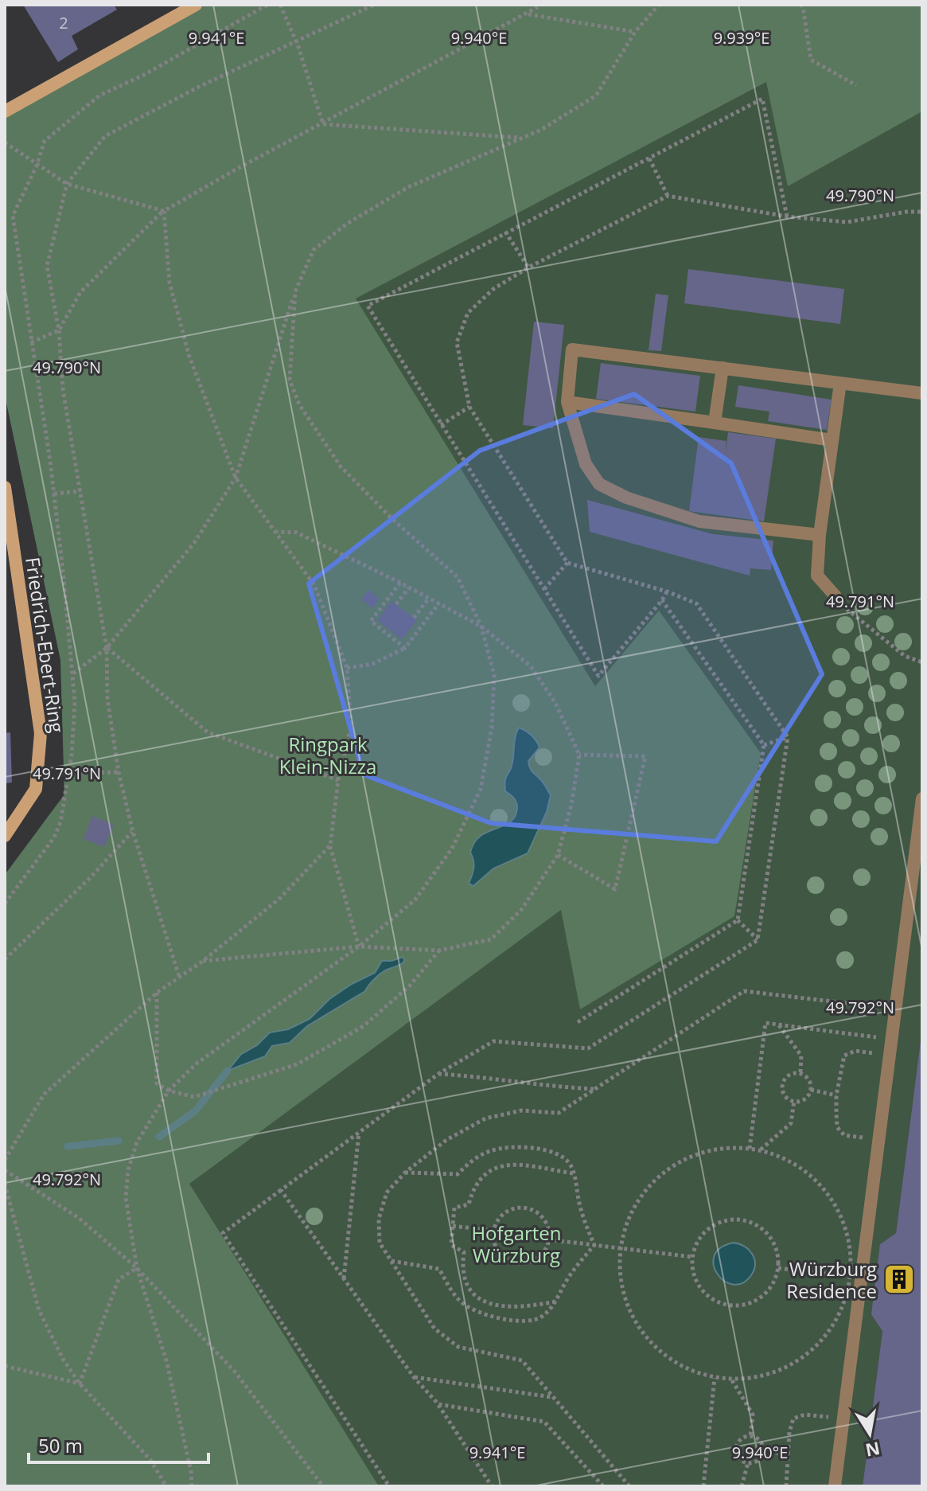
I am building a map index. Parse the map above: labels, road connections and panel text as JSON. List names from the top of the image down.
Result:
{
  "streets": {
    "main road": ["Friedrich-Ebert-Ring"]
  },
  "parks": ["Ringpark Klein-Nizza", "Hofgarten Würzburg"],
  "places": {
    "building": ["Würzburg Residence"]
  },
  "house_numbers": ["2"],
  "scale_bar": "50 m",
  "north": "bottom",
  "coordinates": [
    "9.941°E",
    "9.940°E",
    "9.939°E",
    "49.790°N",
    "49.791°N",
    "49.792°N"
  ]
}
